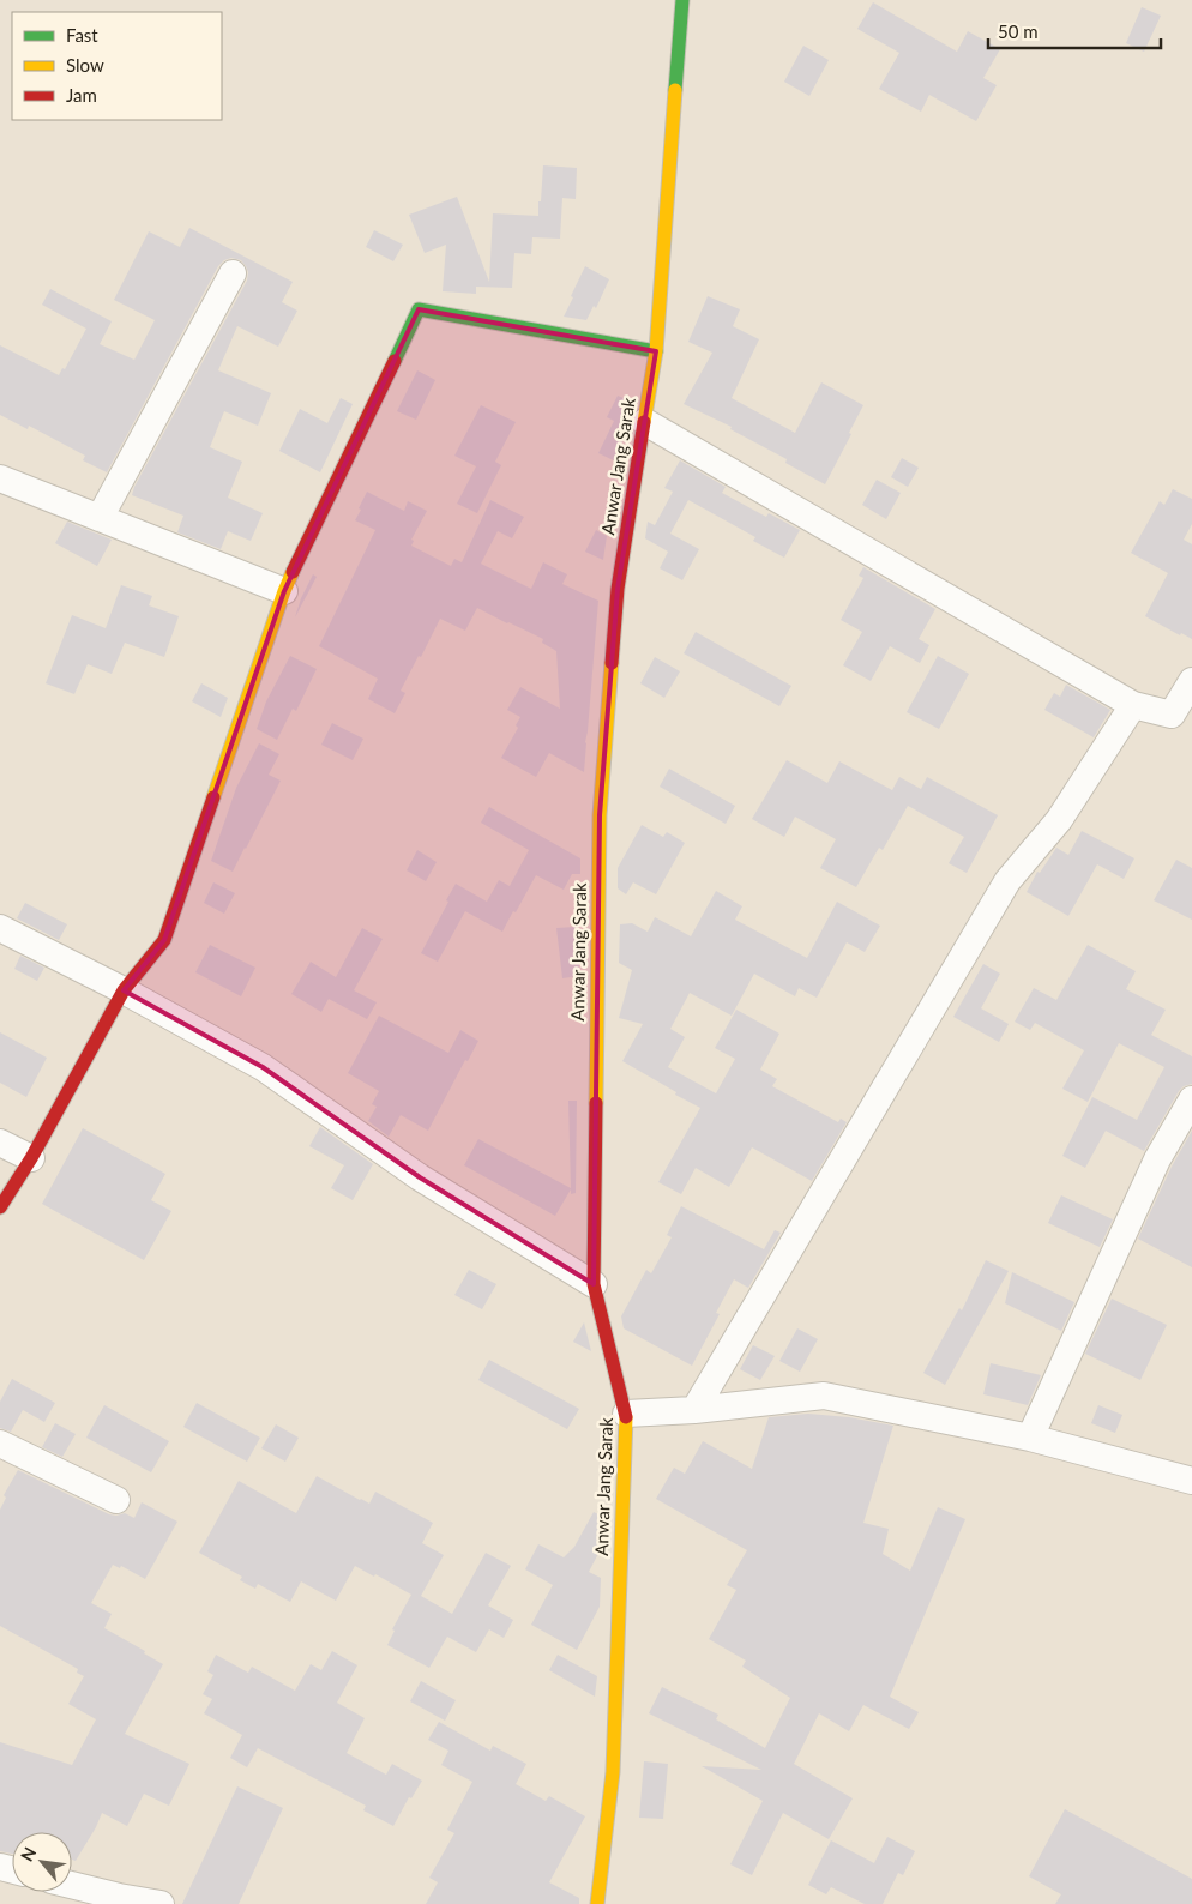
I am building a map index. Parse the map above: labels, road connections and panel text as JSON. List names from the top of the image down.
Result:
{
  "streets": {
    "main road": ["Anwar Jang Sarak"]
  },
  "legend": ["Fast", "Slow", "Jam"],
  "scale_bar": "50 m",
  "north": "top left"
}
